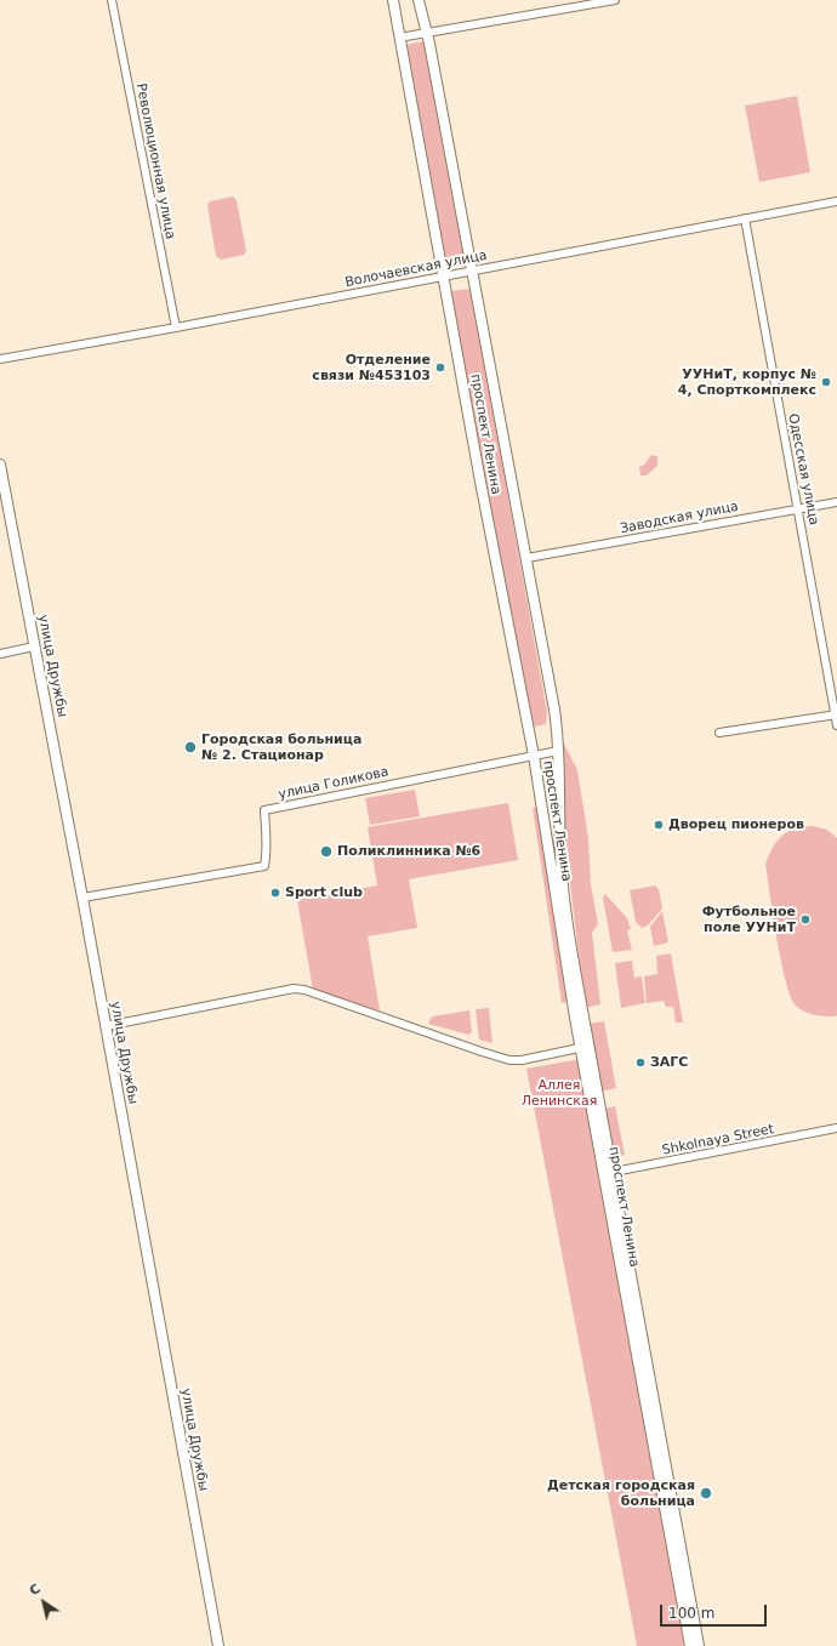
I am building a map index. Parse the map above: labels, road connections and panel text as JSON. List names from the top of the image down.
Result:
{
  "streets": {
    "main road": ["проспект Ленина", "улица Дружбы"],
    "street": [
      "Революционная улица",
      "Волочаевская улица",
      "Одесская улица",
      "Заводская улица",
      "улица Голикова",
      "Shkolnaya Street"
    ]
  },
  "crossings": [
    ["Революционная улица", "Волочаевская улица"],
    ["Волочаевская улица", "проспект Ленина"],
    ["Волочаевская улица", "Одесская улица"],
    ["проспект Ленина", "Заводская улица"],
    ["проспект Ленина", "улица Голикова"],
    ["проспект Ленина", "Shkolnaya Street"],
    ["Одесская улица", "Заводская улица"],
    ["улица Дружбы", "улица Голикова"]
  ],
  "parks": ["Аллея Ленинская"],
  "places": [
    "Отделение связи №453103",
    "УУНиТ, корпус № 4, Спорткомплекс",
    "Городская больница № 2. Стационар",
    "Дворец пионеров",
    "Поликлинника №6",
    "Sport club",
    "Футбольное поле УУНиТ",
    "ЗАГС",
    "Детская городская больница"
  ],
  "scale_bar": "100 m",
  "north": "top left"
}
